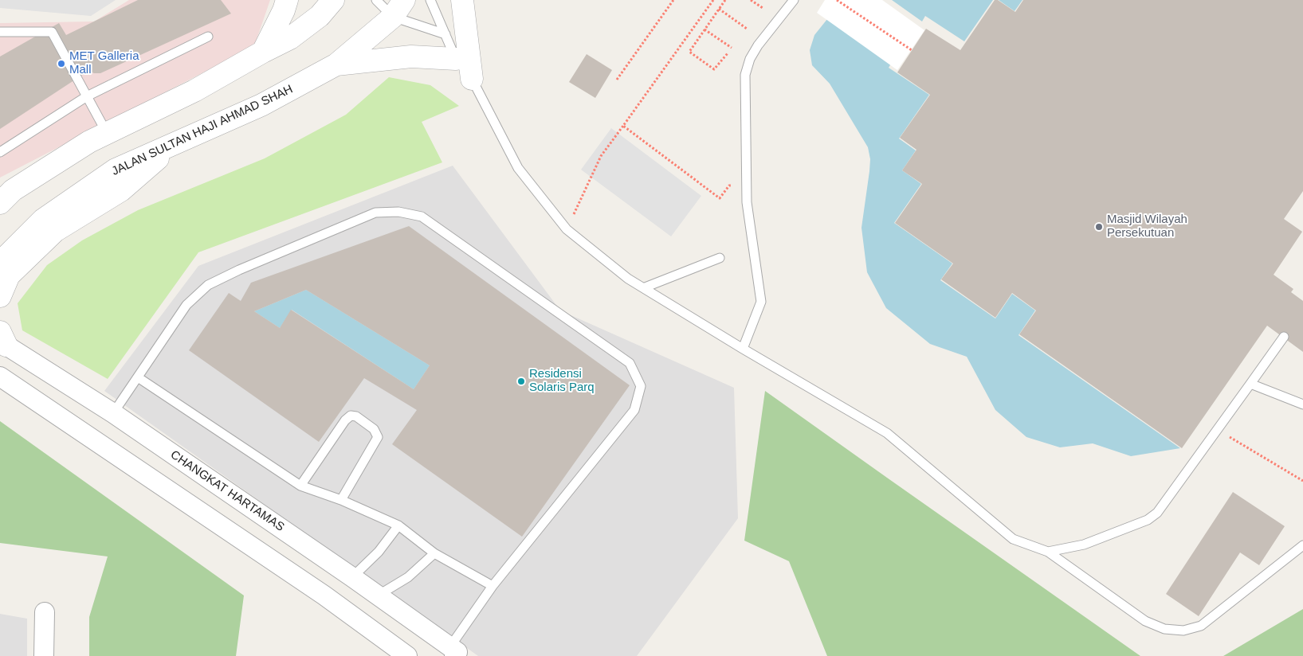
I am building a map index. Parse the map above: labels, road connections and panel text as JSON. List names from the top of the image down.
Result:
{
  "streets": {
    "street": ["JALAN SULTAN HAJI AHMAD SHAH", "CHANGKAT HARTAMAS"]
  },
  "places": ["MET Galleria Mall", "Masjid Wilayah Persekutuan", "Residensi Solaris Parq"]
}
